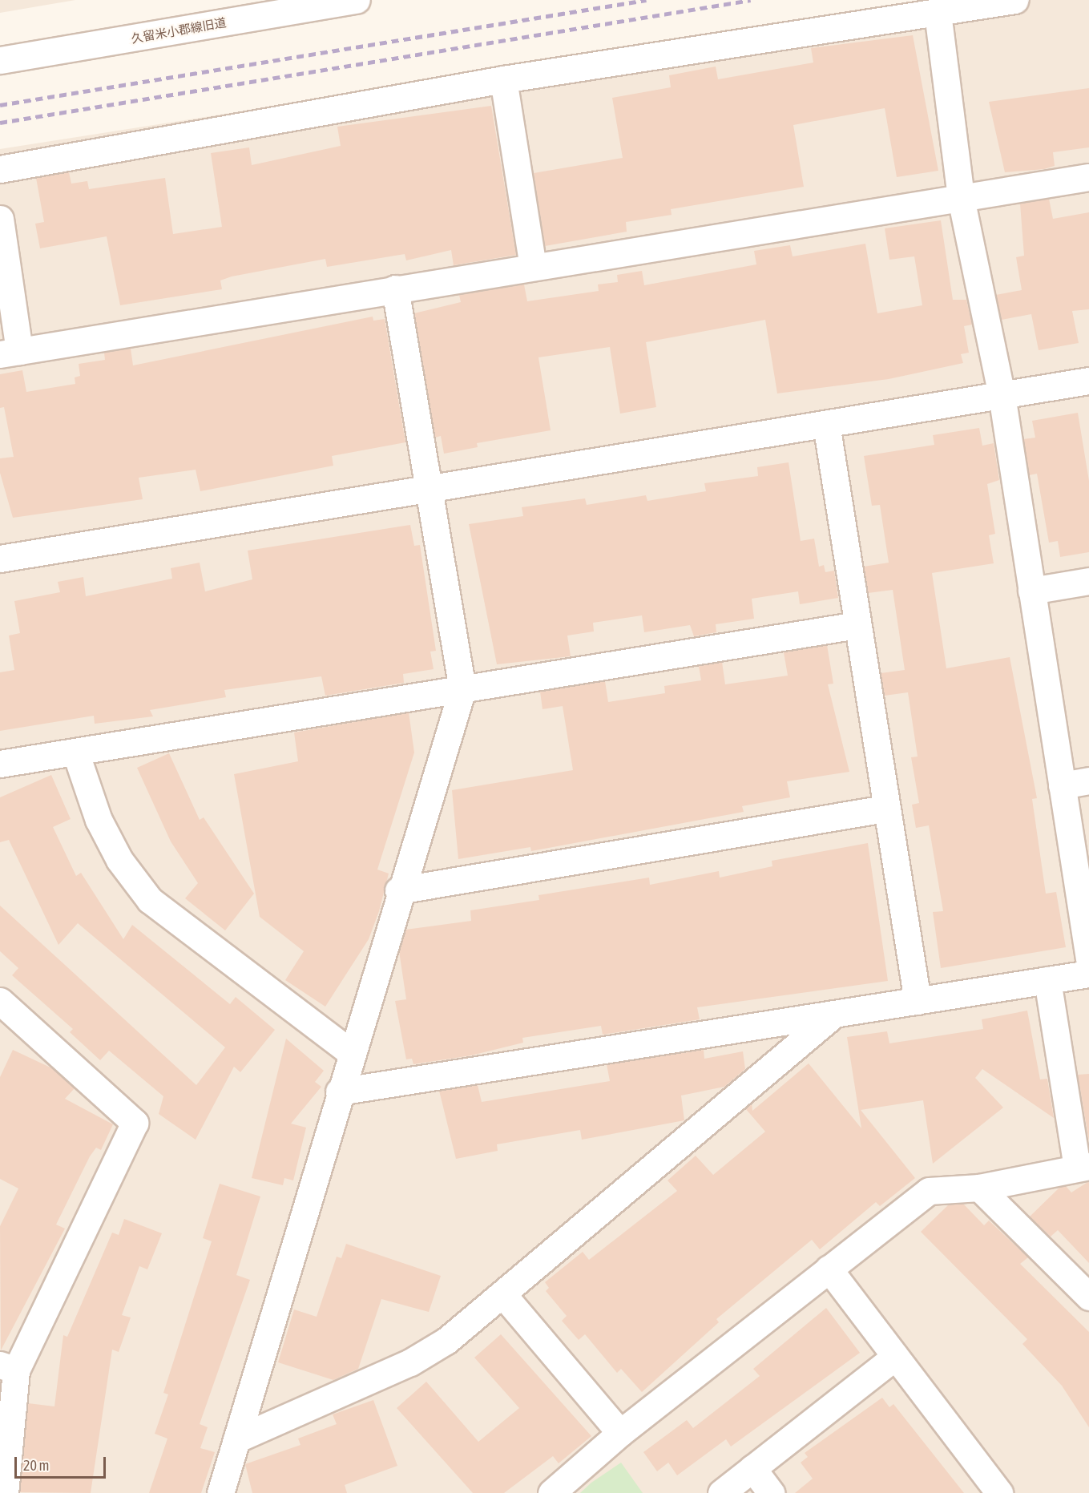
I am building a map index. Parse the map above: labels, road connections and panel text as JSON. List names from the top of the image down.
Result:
{
  "streets": {
    "street": ["久留米小郡線旧道"]
  },
  "scale_bar": "20 m"
}
